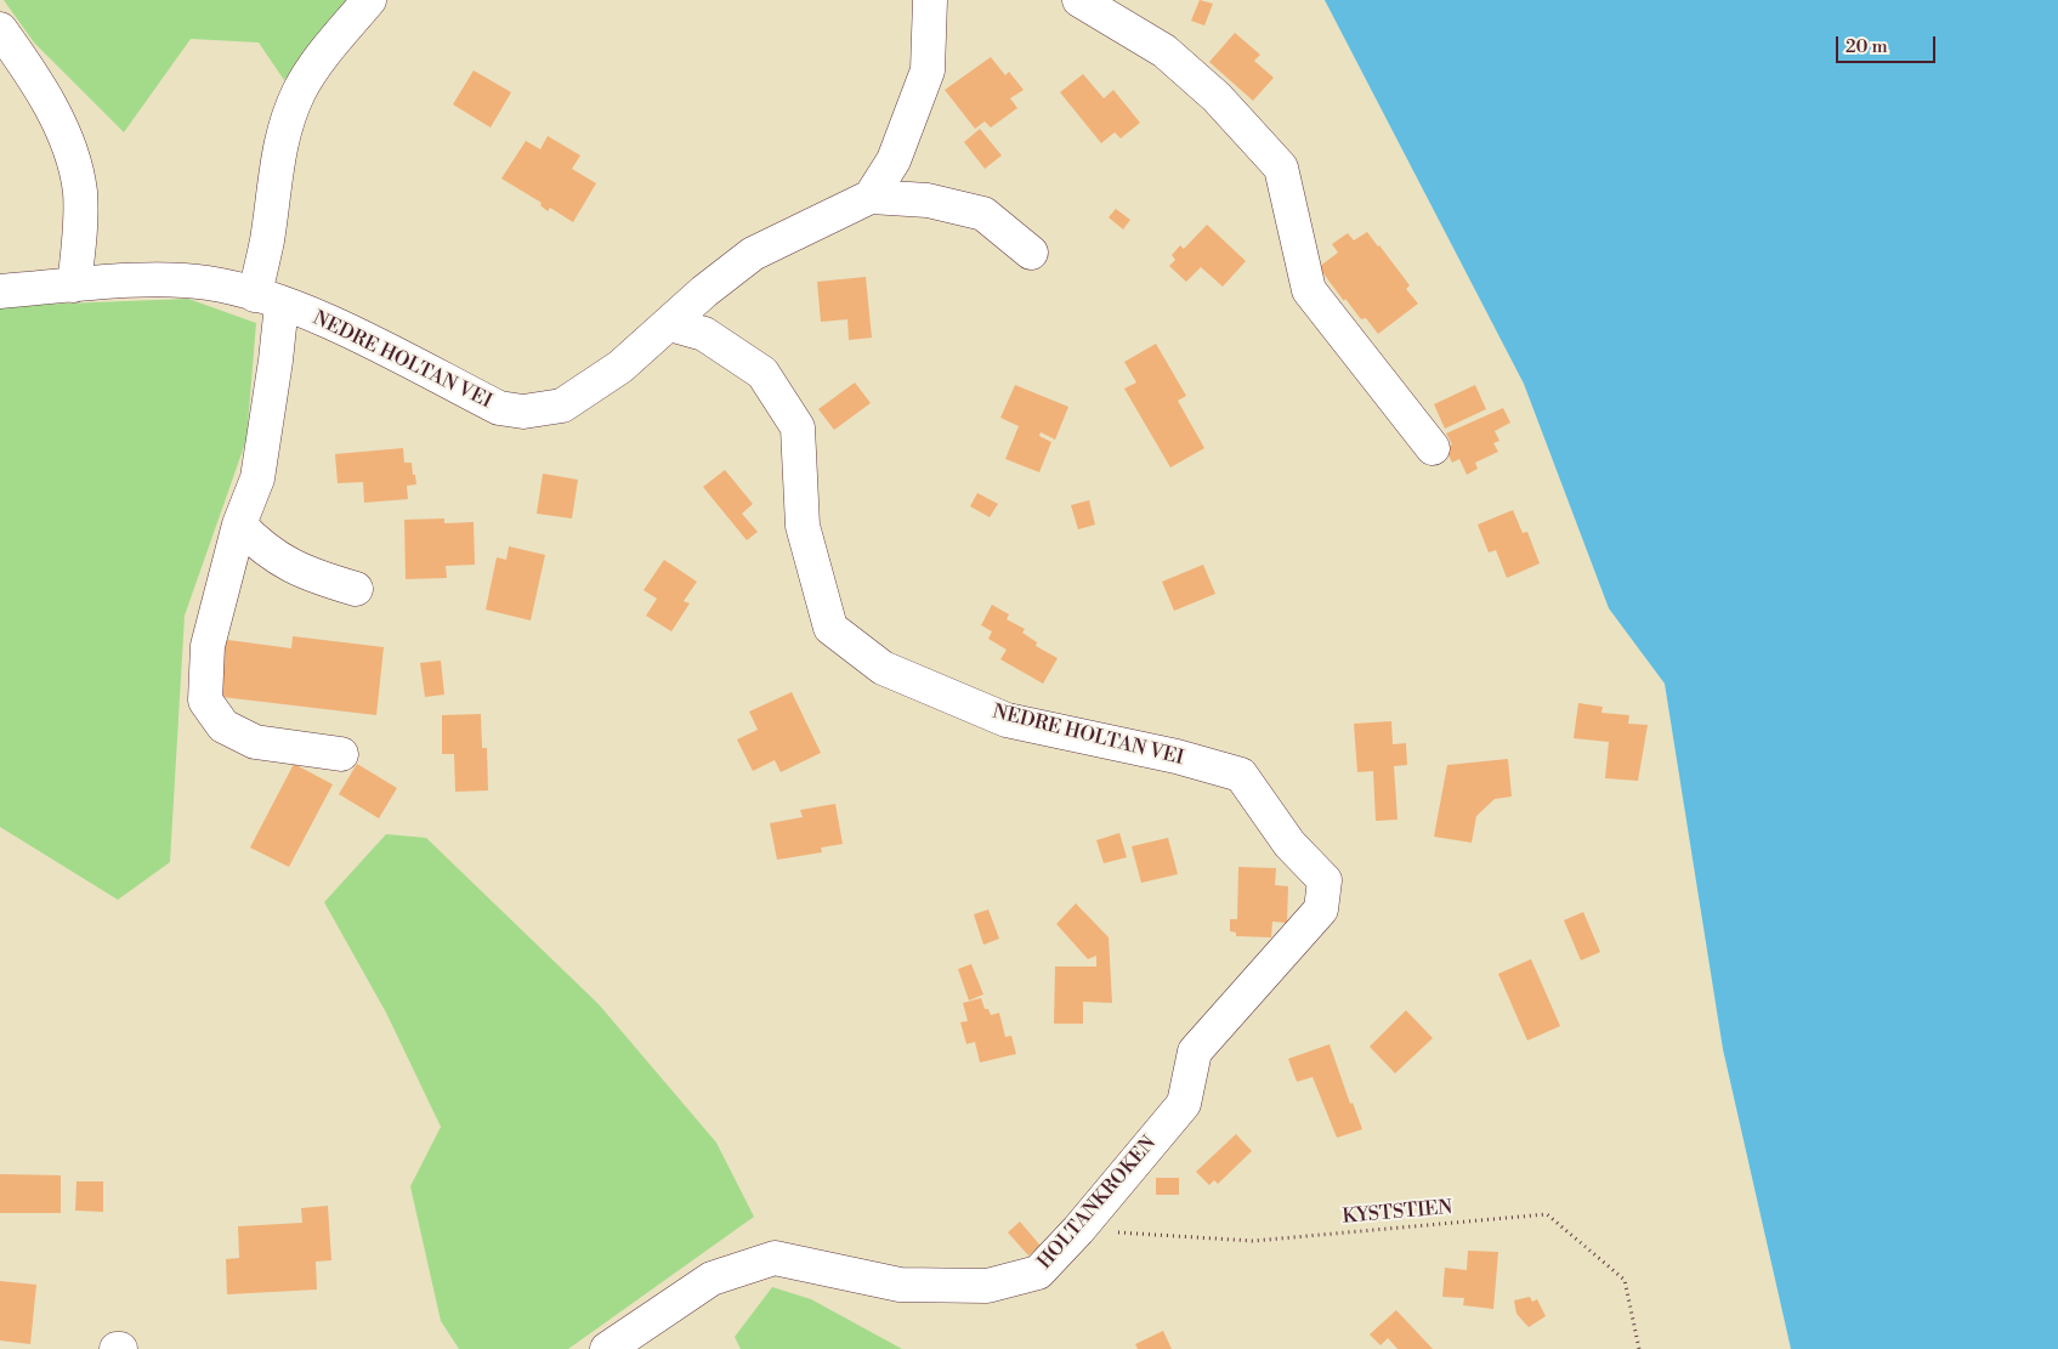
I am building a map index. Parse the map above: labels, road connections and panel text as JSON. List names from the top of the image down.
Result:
{
  "streets": {
    "street": ["NEDRE HOLTAN VEI", "HOLTANKROKEN"],
    "path": ["KYSTSTIEN"]
  },
  "crossings": [
    ["NEDRE HOLTAN VEI", "HOLTANKROKEN"],
    ["HOLTANKROKEN", "KYSTSTIEN"]
  ],
  "scale_bar": "20 m"
}
